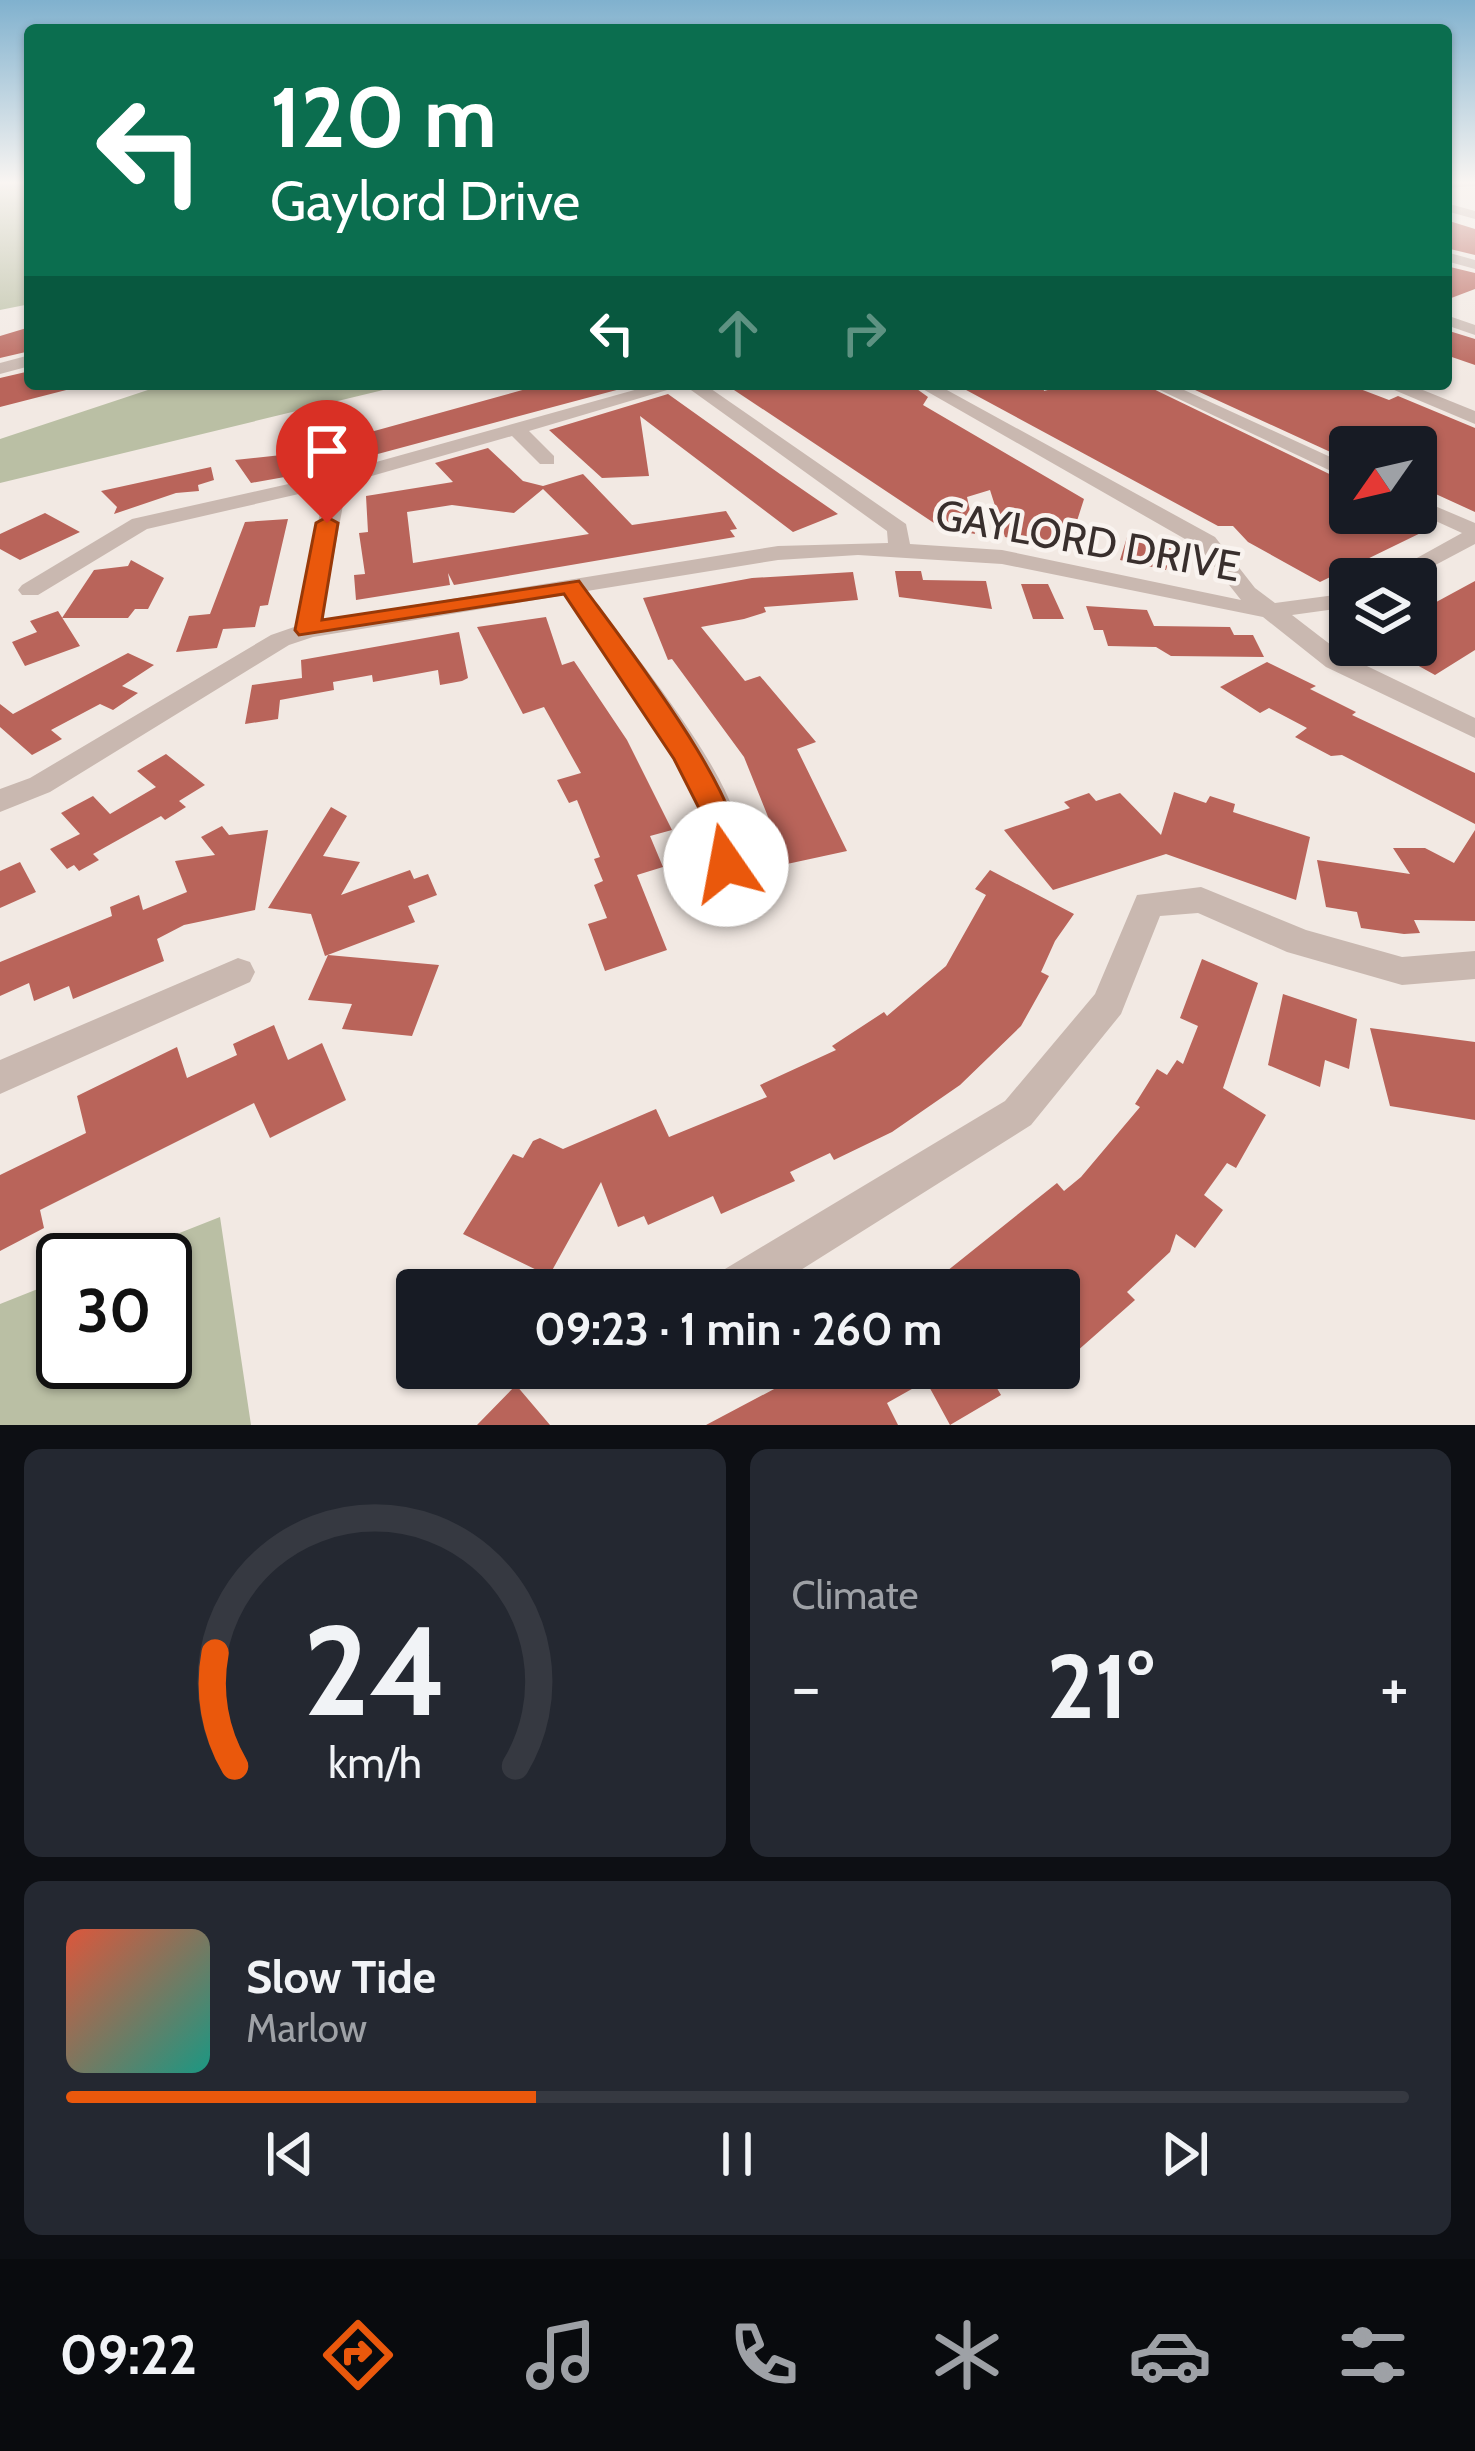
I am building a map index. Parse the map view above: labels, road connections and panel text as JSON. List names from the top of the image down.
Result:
{
  "streets": {
    "street": ["GAYLORD DRIVE"]
  },
  "north": "bottom left",
  "page": {
    "turn": ["120 m", "Gaylord Drive"],
    "limit": "30",
    "trip": "09:23 · 1 min · 260 m",
    "tile": "Climate",
    "heat": ["−", "21°", "+"],
    "song": ["Slow Tide", "Marlow"],
    "tabs": "09:22",
    "gauge": ["24", "km/h"]
  }
}
